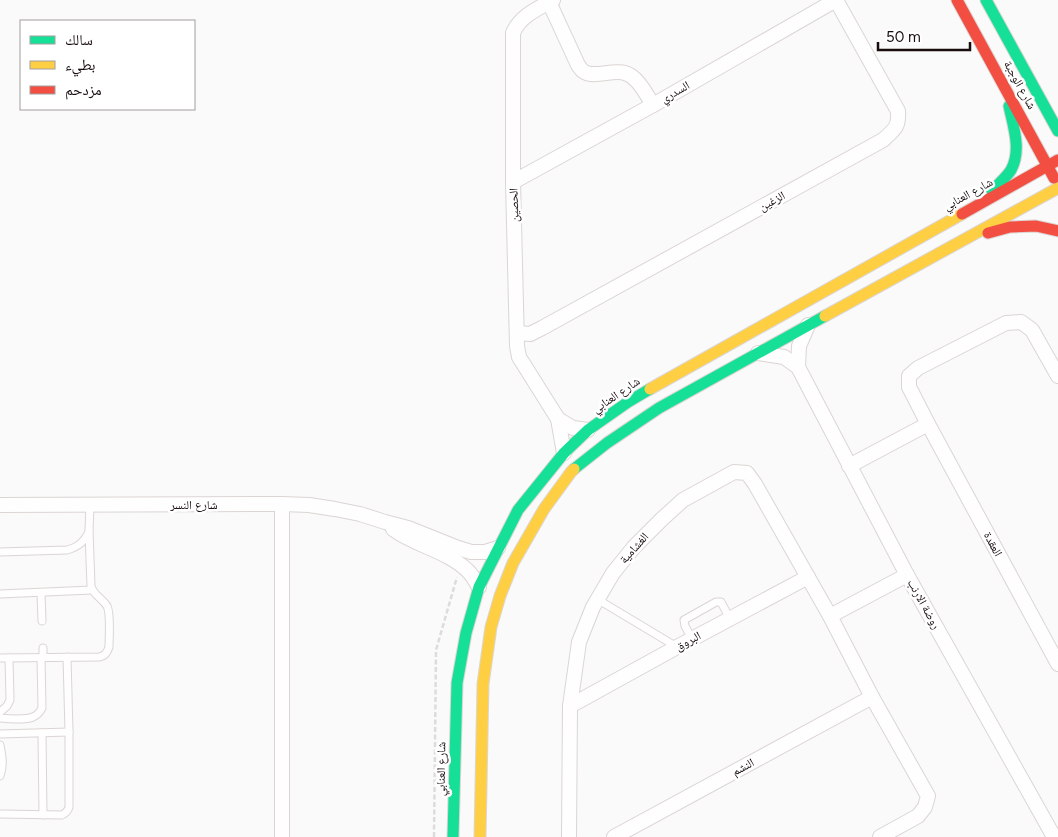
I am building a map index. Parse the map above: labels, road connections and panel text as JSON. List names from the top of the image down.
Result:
{
  "streets": {
    "street": [
      "شارع الوجبة",
      "السدري",
      "شارع العنابي",
      "الزغين",
      "الحصين",
      "شارع النسر",
      "العقدة",
      "الغشامية",
      "روضة الارنب",
      "البروق",
      "النشم"
    ]
  },
  "crossings": [
    ["شارع الوجبة", "شارع العنابي"],
    ["السدري", "الزغين"],
    ["السدري", "الحصين"],
    ["شارع العنابي", "الحصين"],
    ["شارع العنابي", "شارع النسر"],
    ["الزغين", "الحصين"],
    ["الغشامية", "البروق"],
    ["الغشامية", "النشم"]
  ],
  "legend": ["سالك", "بطيء", "مزدحم"],
  "scale_bar": "50 m"
}
